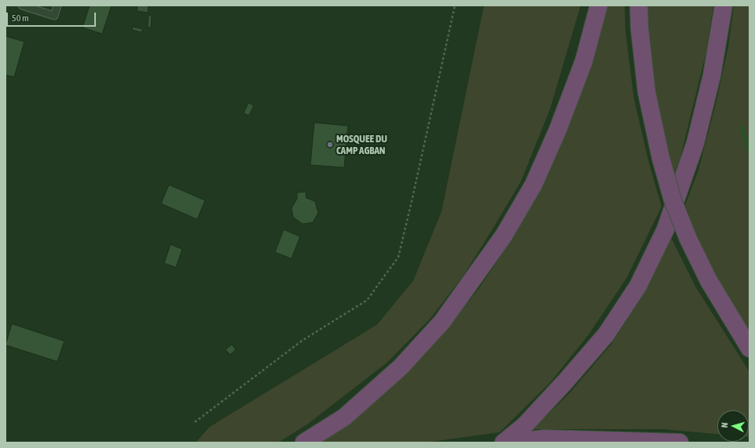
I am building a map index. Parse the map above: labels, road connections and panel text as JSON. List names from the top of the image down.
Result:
{
  "places": ["MOSQUEE DU CAMP AGBAN"],
  "scale_bar": "50 m",
  "north": "left"
}
